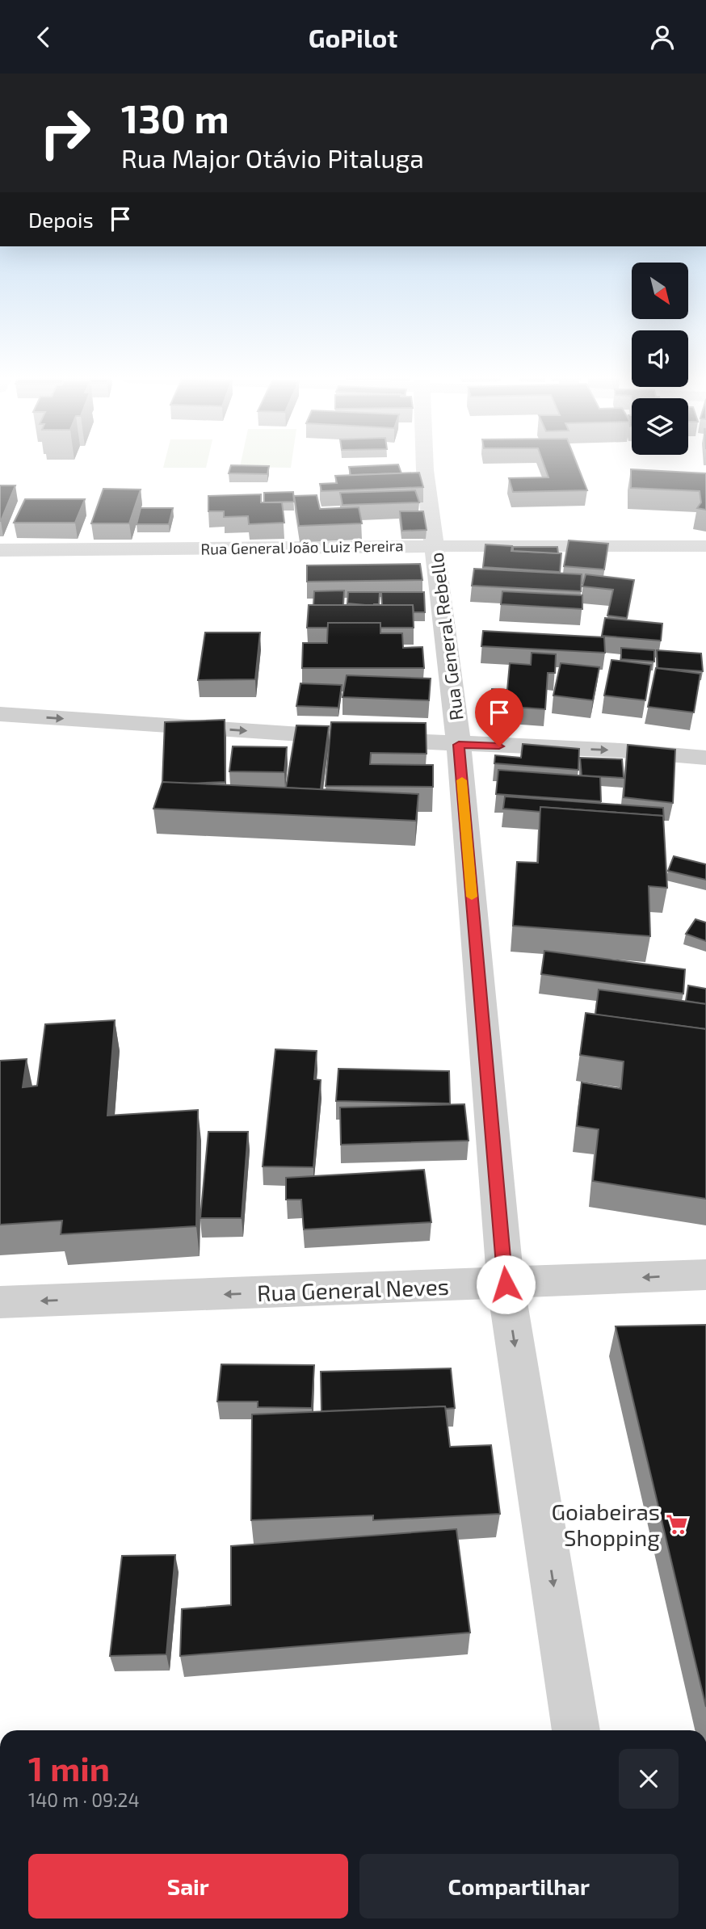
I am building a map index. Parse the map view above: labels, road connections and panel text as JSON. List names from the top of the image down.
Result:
{
  "streets": {
    "street": ["Rua General João Luiz Pereira", "Rua General Rebello", "Rua General Neves"]
  },
  "crossings": [
    ["Rua General João Luiz Pereira", "Rua General Rebello"],
    ["Rua General Rebello", "Rua General Neves"]
  ],
  "one_way": ["Rua General Rebello", "Rua General Neves"],
  "places": {
    "supermarket": ["Goiabeiras Shopping"]
  },
  "north": "bottom right",
  "page": {
    "header": "GoPilot",
    "turn": ["130 m", "Rua Major Otávio Pitaluga"],
    "then": "Depois",
    "heading": ["1 min", "140 m · 09:24"],
    "buttons": ["Sair", "Compartilhar"]
  }
}
